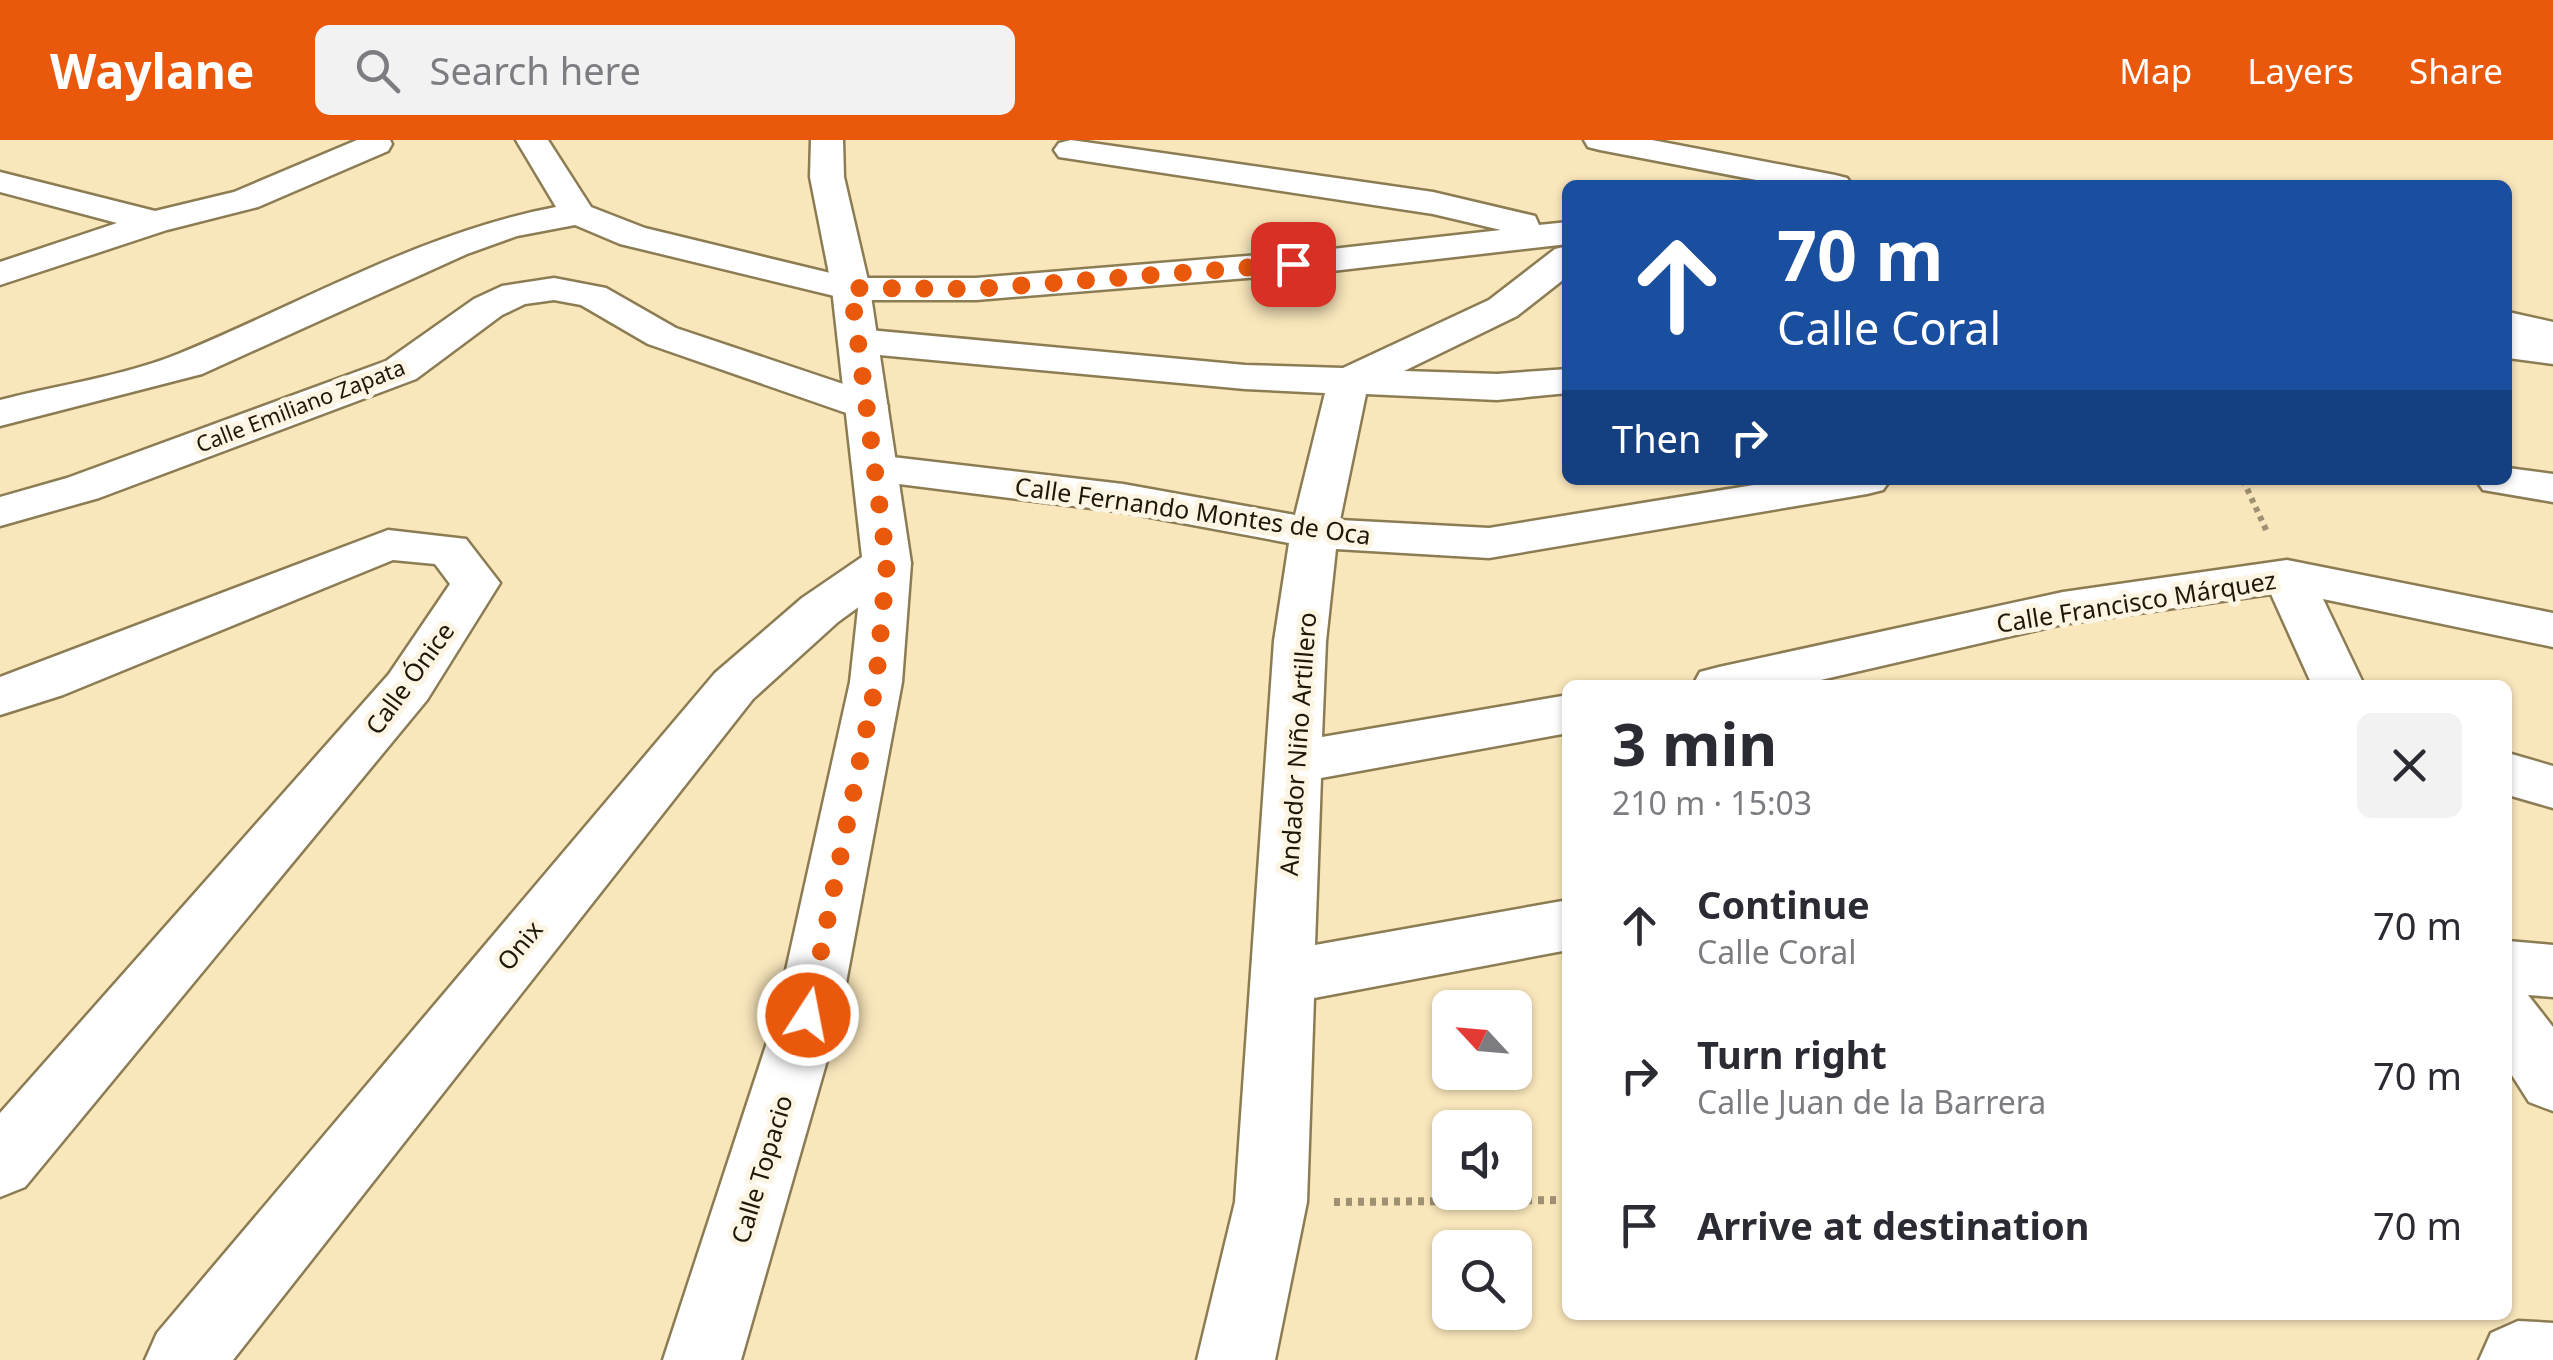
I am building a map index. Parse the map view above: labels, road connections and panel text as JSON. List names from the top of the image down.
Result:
{
  "streets": {
    "street": [
      "Calle Emiliano Zapata",
      "Calle Fernando Montes de Oca",
      "Calle Francisco Márquez",
      "Calle Ónice",
      "Andador Niño Artillero",
      "Onix",
      "Calle Topacio"
    ]
  },
  "crossings": [
    ["Calle Emiliano Zapata", "Calle Topacio"],
    ["Calle Fernando Montes de Oca", "Andador Niño Artillero"],
    ["Calle Fernando Montes de Oca", "Calle Topacio"],
    ["Onix", "Calle Topacio"]
  ],
  "north": "top left",
  "page": {
    "header": "Waylane",
    "search": "Search here",
    "nav": ["Map", "Layers", "Share"],
    "turn": ["70 m", "Calle Coral"],
    "then": "Then",
    "heading": ["3 min", "210 m · 15:03"],
    "list": [
      {
        "name": "Continue",
        "note": "Calle Coral",
        "value": "70 m"
      },
      {
        "name": "Turn right",
        "note": "Calle Juan de la Barrera",
        "value": "70 m"
      },
      {
        "name": "Arrive at destination",
        "value": "70 m"
      }
    ]
  }
}
